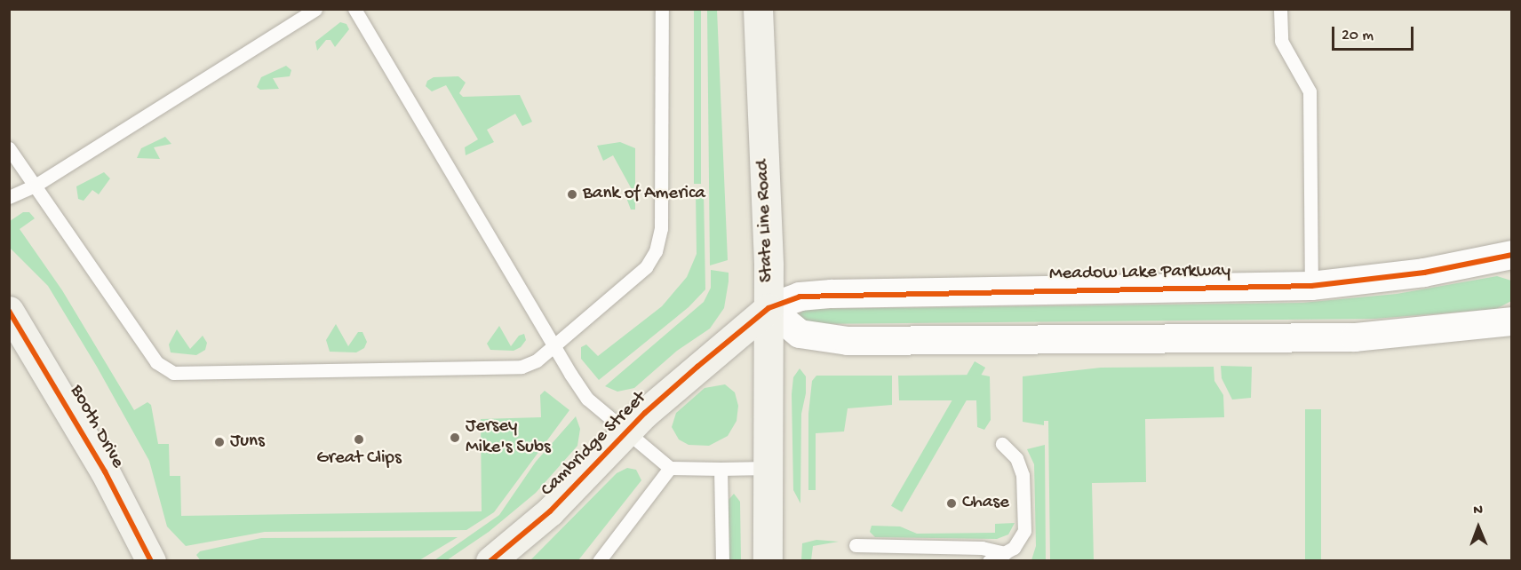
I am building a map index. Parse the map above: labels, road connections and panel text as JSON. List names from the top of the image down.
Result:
{
  "streets": {
    "street": [
      "State Line Road",
      "Meadow Lake Parkway",
      "Booth Drive",
      "Cambridge Street"
    ]
  },
  "crossings": [
    ["State Line Road", "Meadow Lake Parkway"],
    ["State Line Road", "Cambridge Street"],
    ["Meadow Lake Parkway", "Cambridge Street"]
  ],
  "places": [
    "Bank of America",
    "Jersey Mike's Subs",
    "Great Clips",
    "Juns",
    "Chase"
  ],
  "scale_bar": "20 m",
  "north": "top"
}
